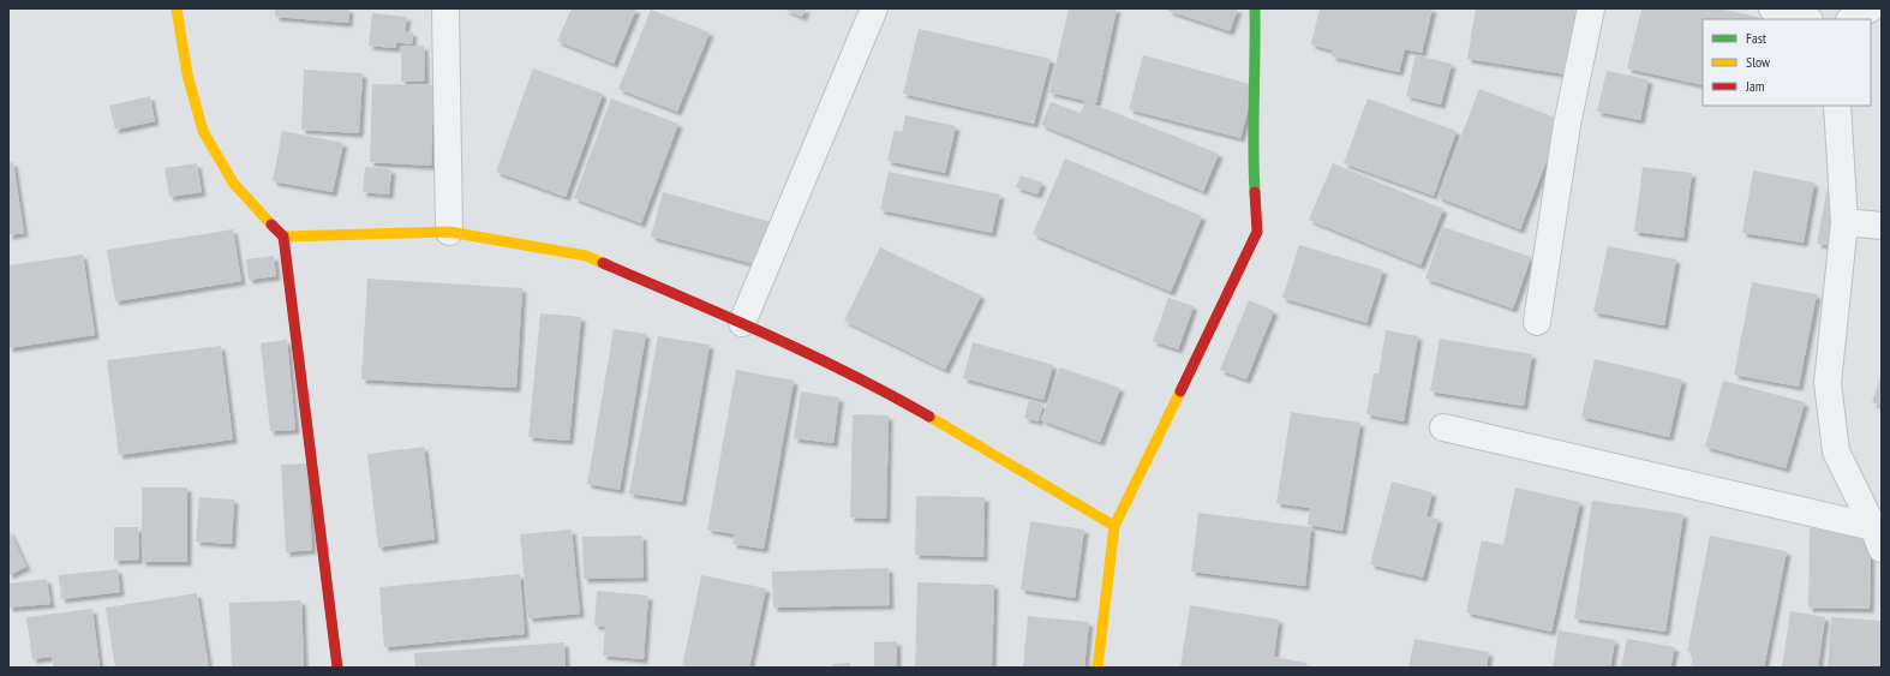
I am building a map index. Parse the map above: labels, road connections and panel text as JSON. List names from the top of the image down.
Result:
{
  "legend": ["Fast", "Slow", "Jam"]
}
